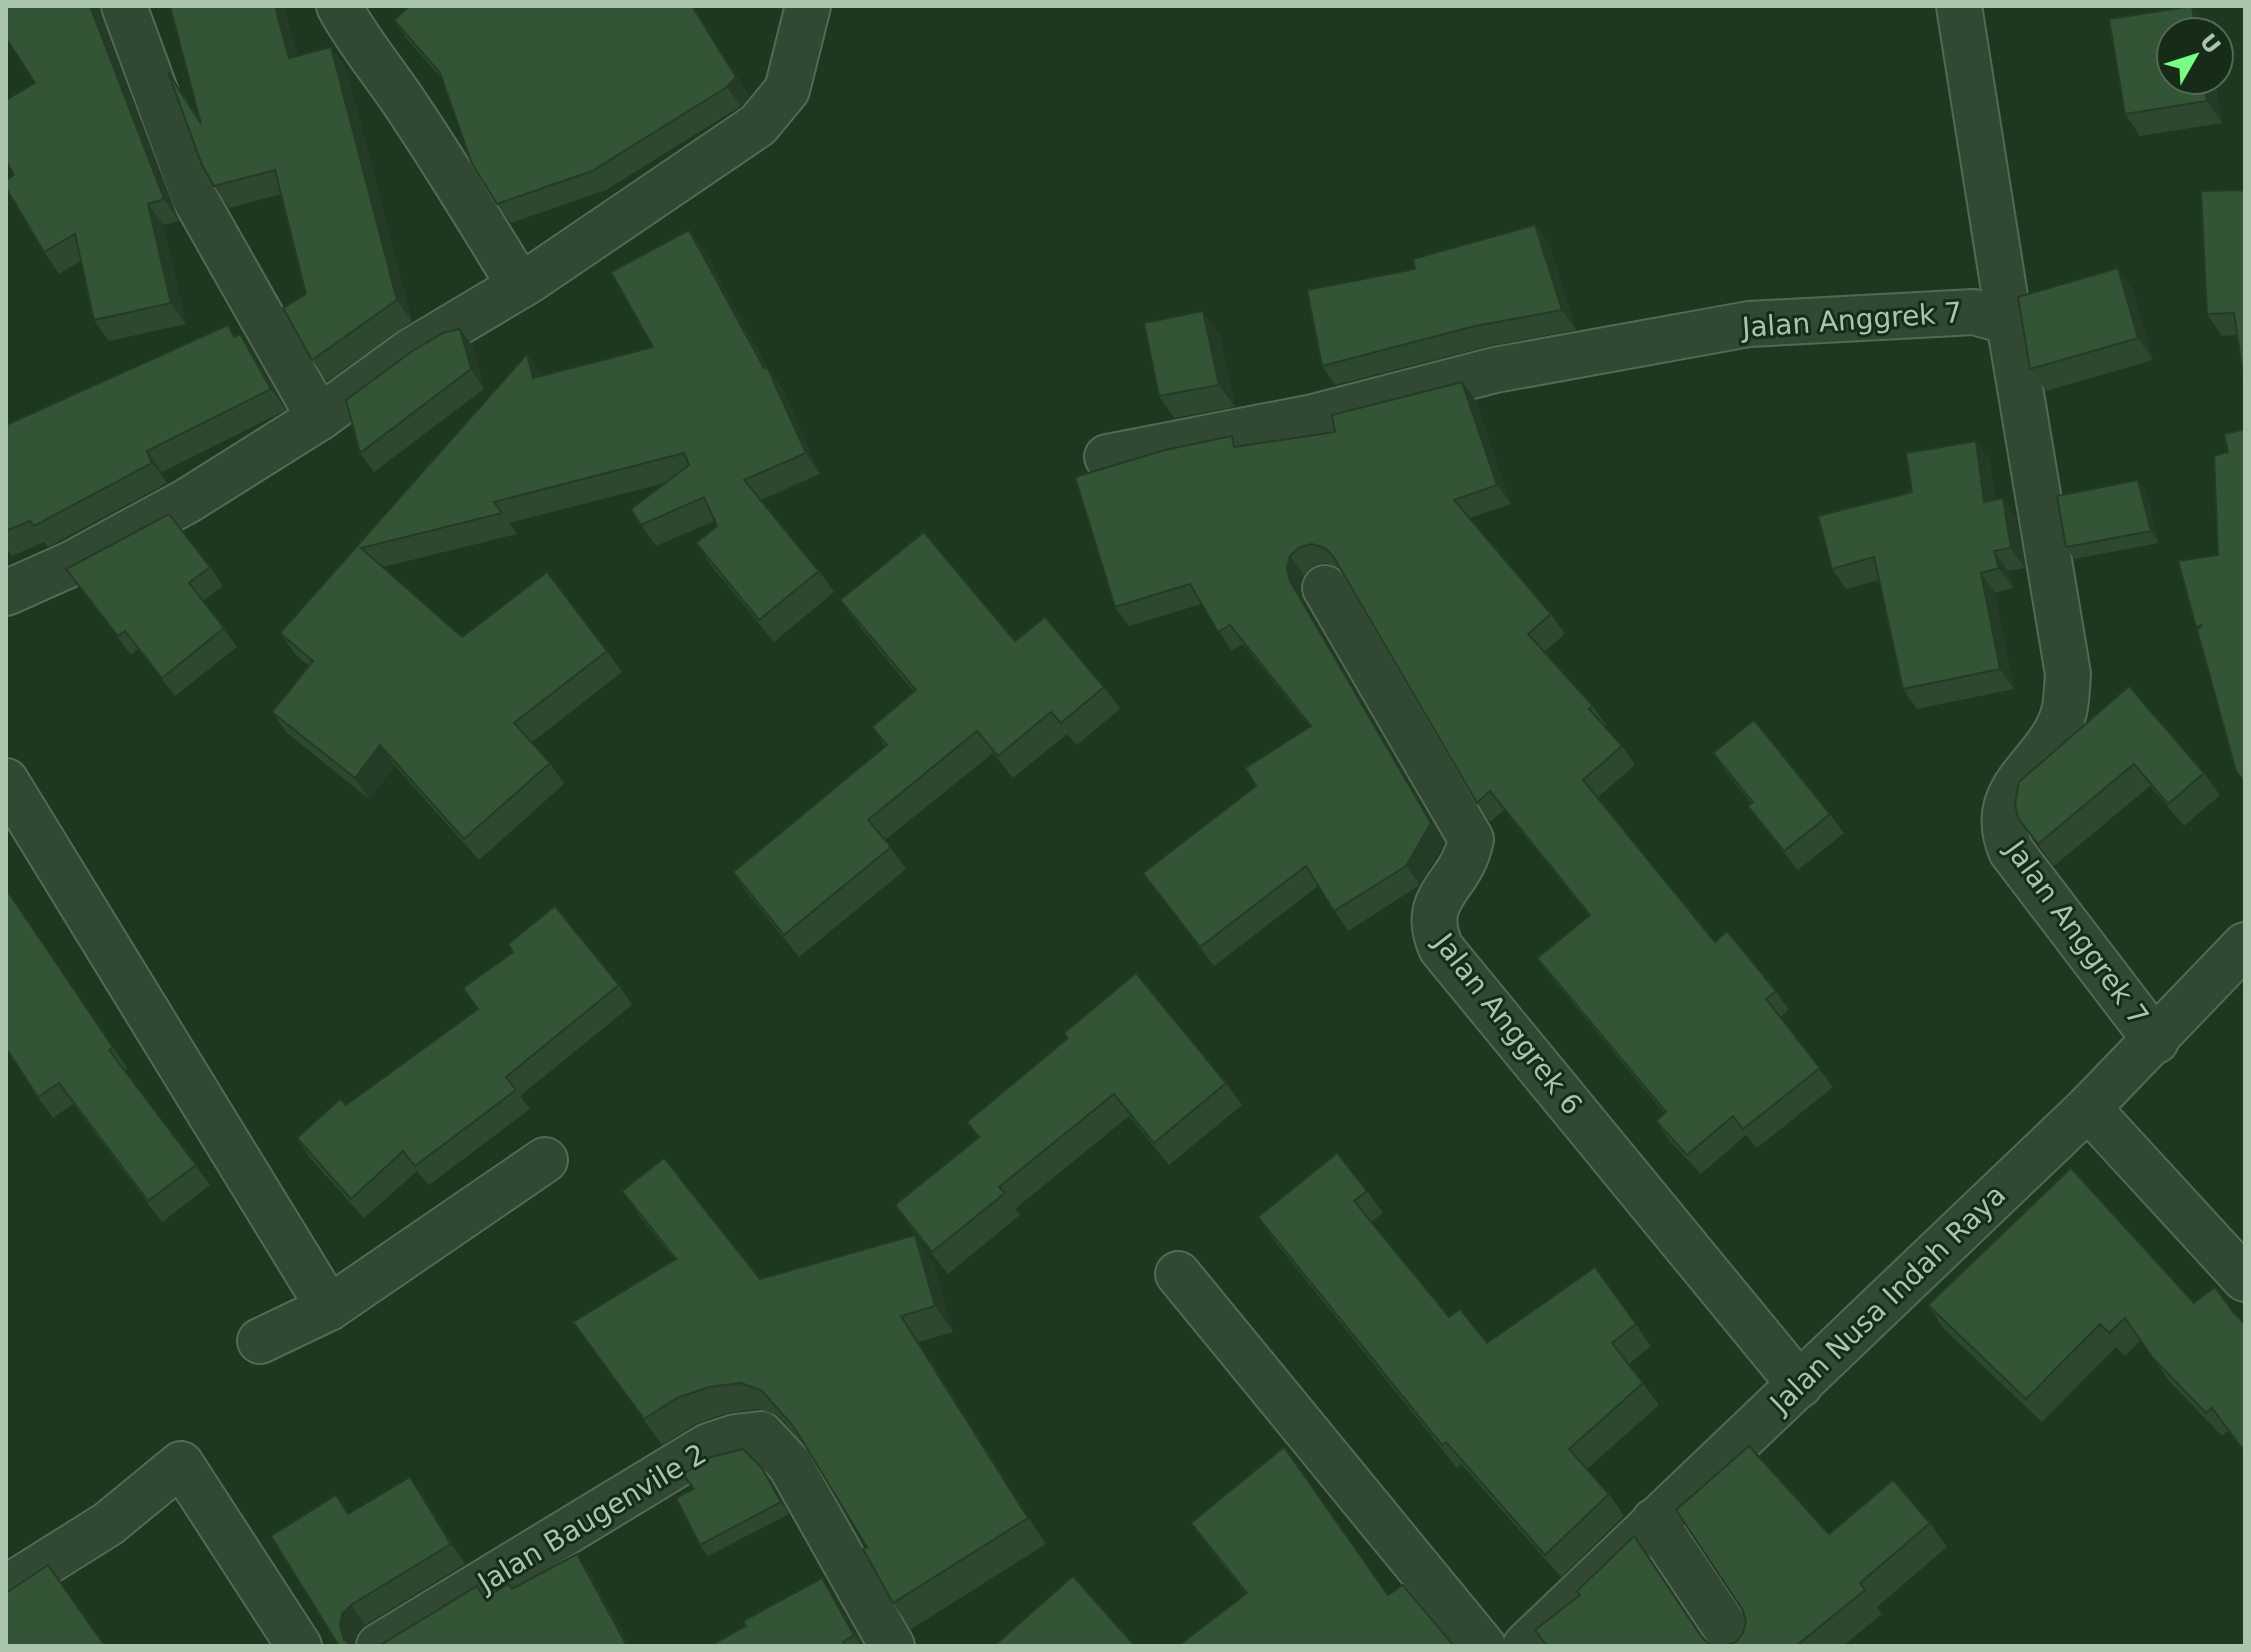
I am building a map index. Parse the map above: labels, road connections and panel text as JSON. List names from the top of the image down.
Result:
{
  "streets": {
    "street": [
      "Jalan Anggrek 7",
      "Jalan Anggrek 6",
      "Jalan Nusa Indah Raya",
      "Jalan Baugenvile 2"
    ]
  },
  "crossings": [
    ["Jalan Anggrek 7", "Jalan Nusa Indah Raya"],
    ["Jalan Anggrek 6", "Jalan Nusa Indah Raya"]
  ],
  "north": "top right"
}
